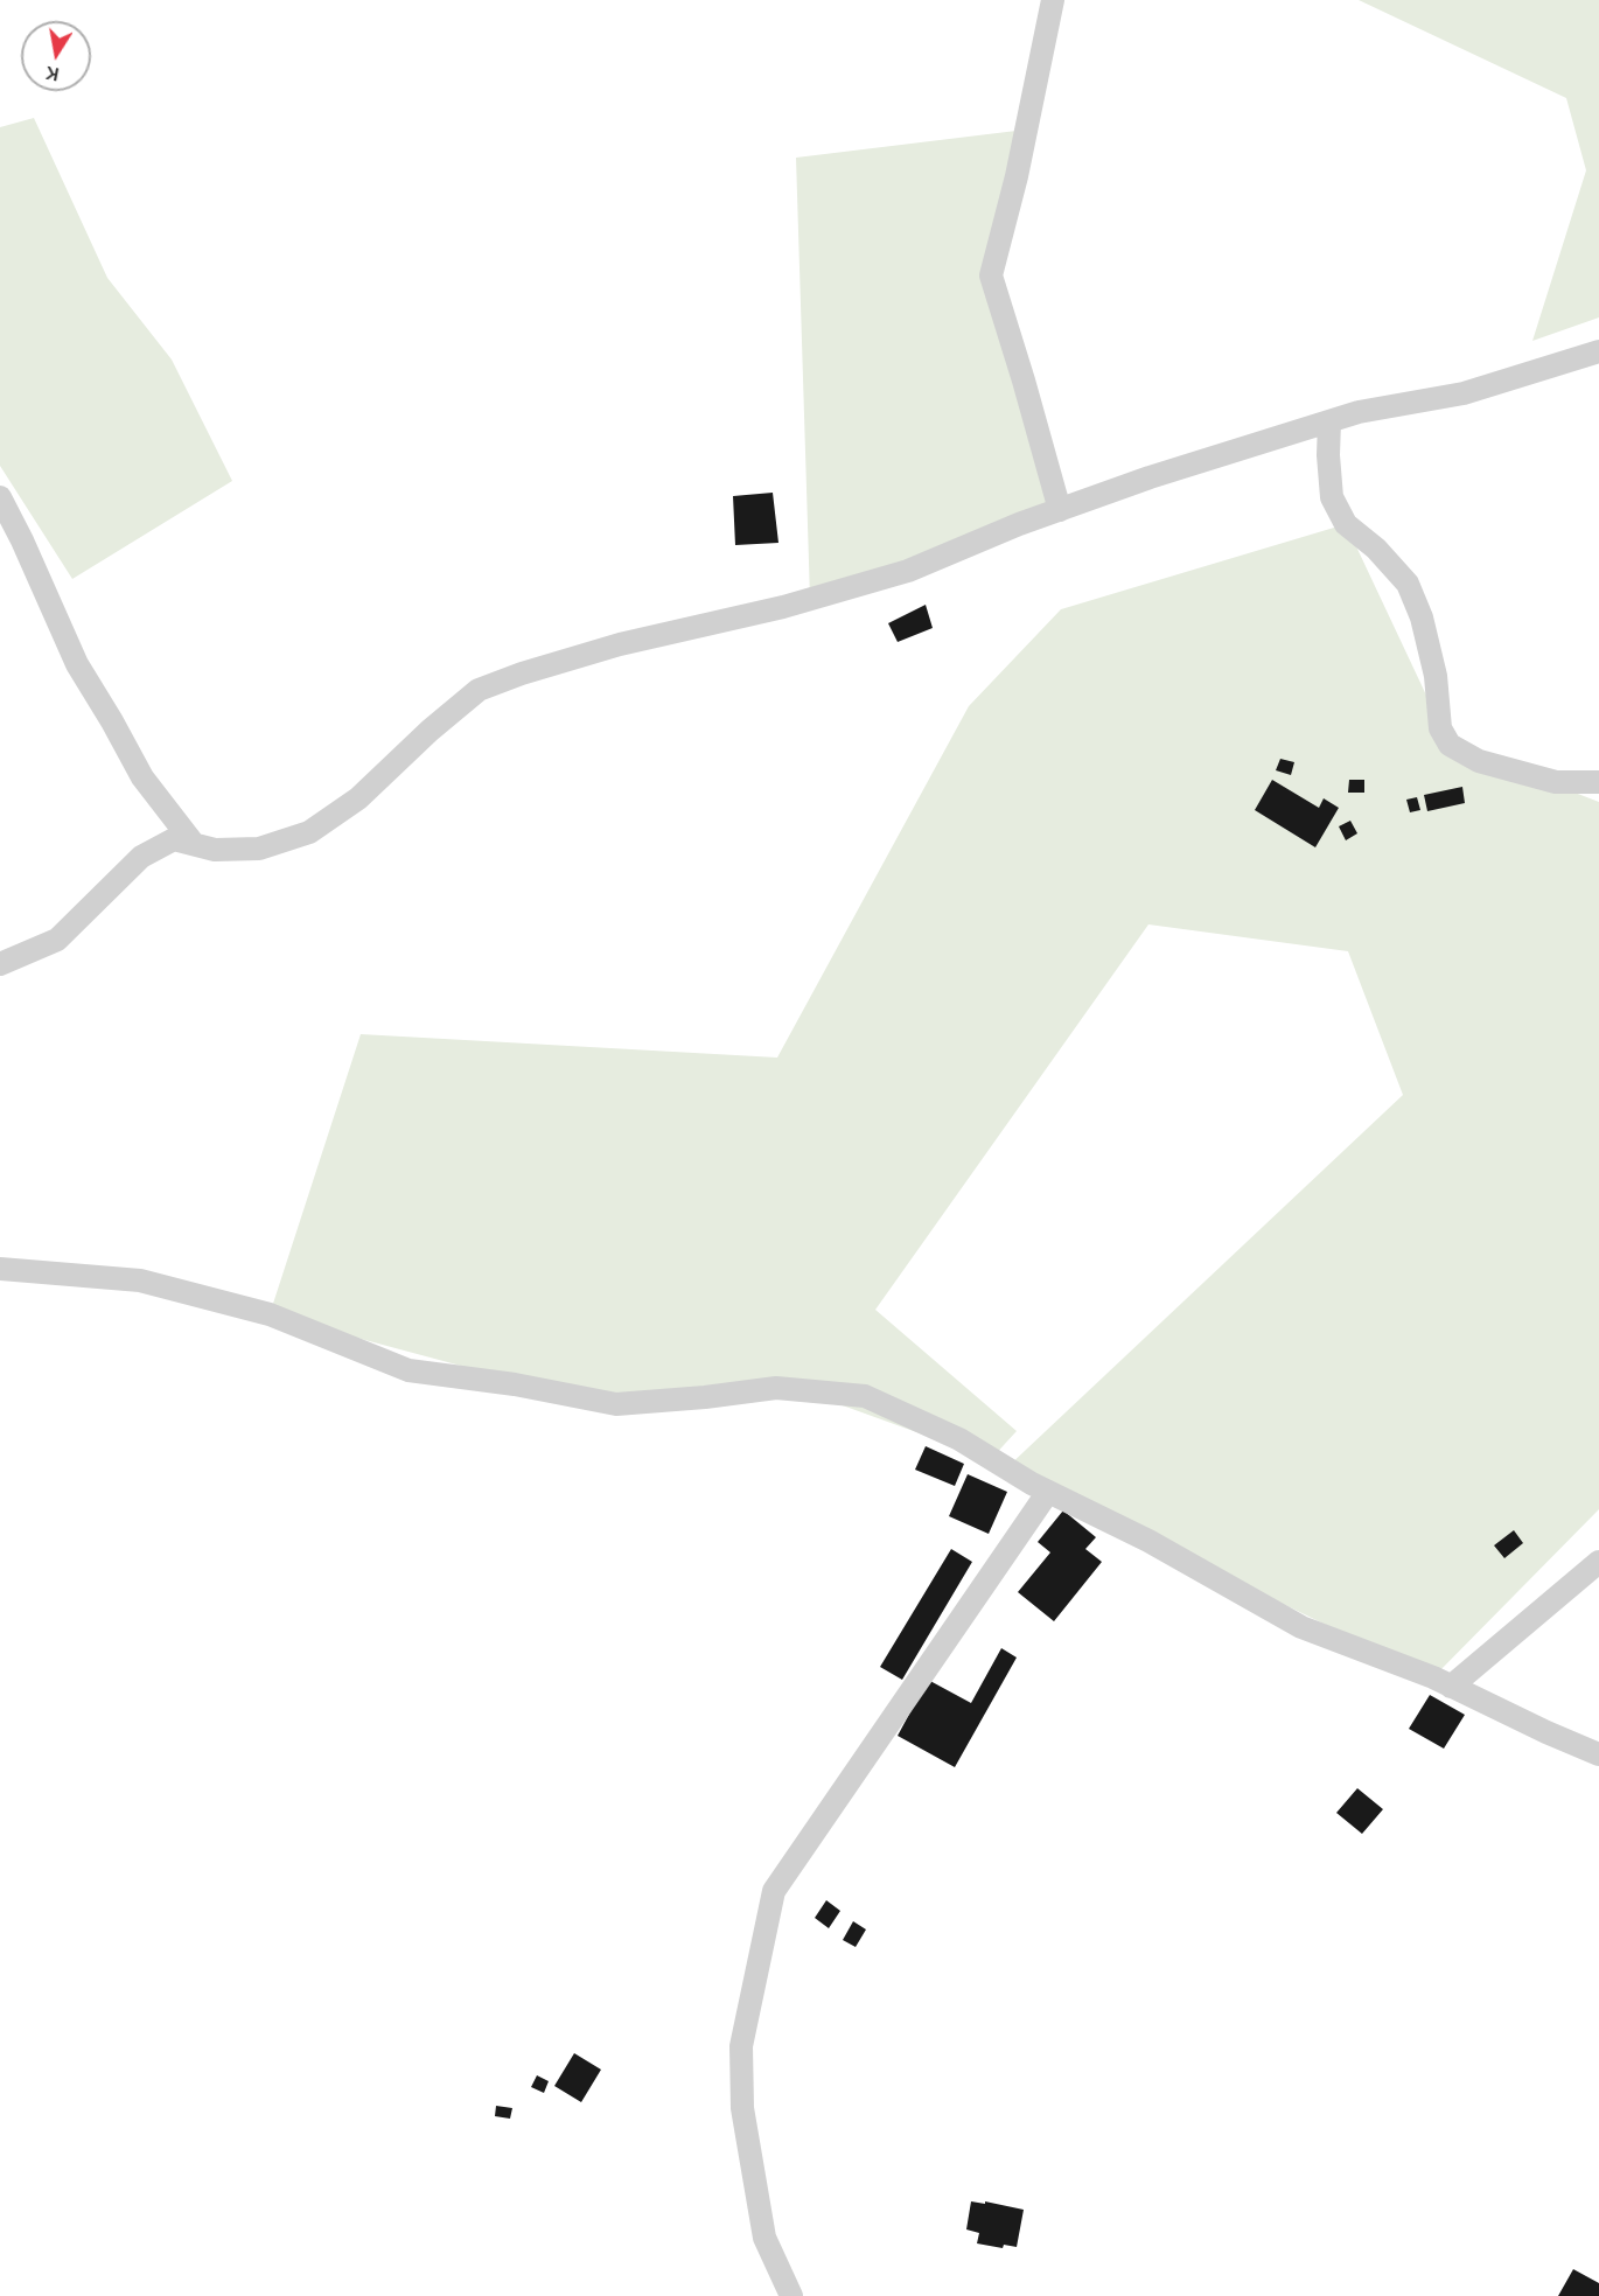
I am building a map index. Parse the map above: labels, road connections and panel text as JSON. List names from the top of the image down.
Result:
{
  "north": "bottom"
}
